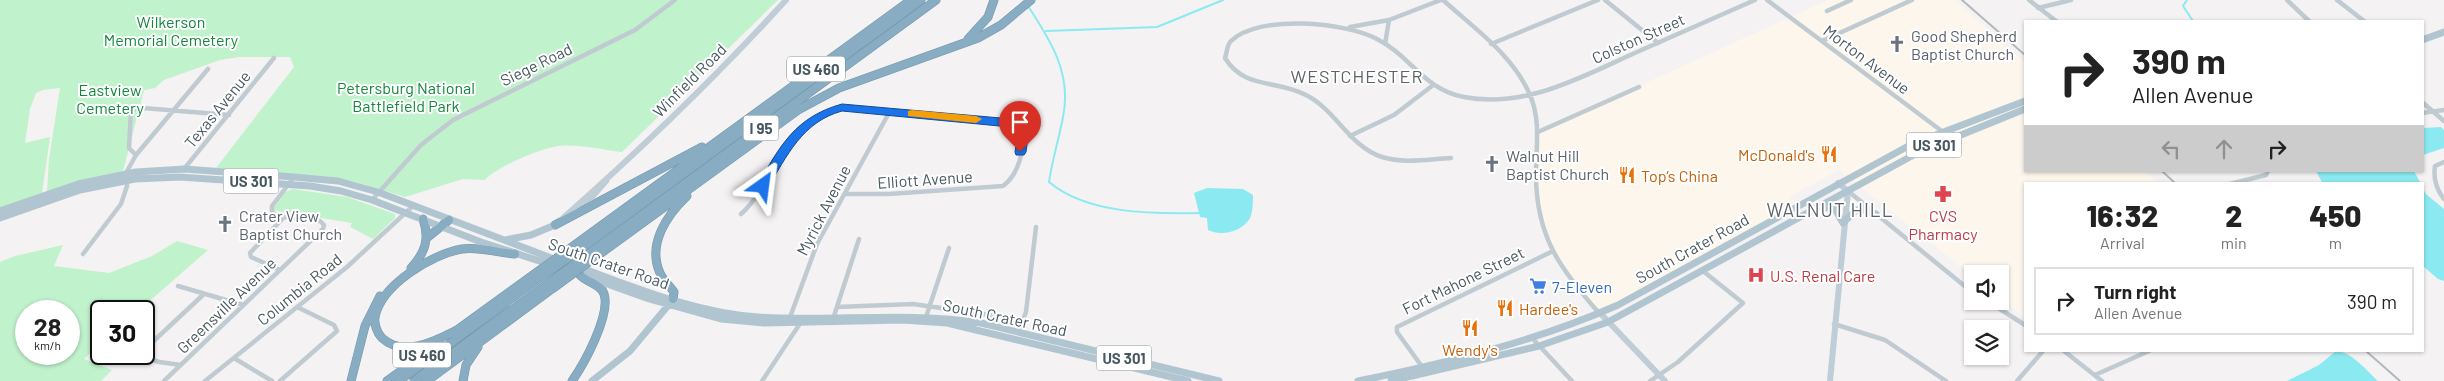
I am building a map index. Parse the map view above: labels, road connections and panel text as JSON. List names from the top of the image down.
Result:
{
  "streets": {
    "highway": ["US 460", "I 95"],
    "main road": ["Winfield Road", "US 301", "South Crater Road"],
    "street": [
      "Colston Street",
      "Morton Avenue",
      "Siege Road",
      "Texas Avenue",
      "Elliott Avenue",
      "Myrick Avenue",
      "Fort Mahone Street",
      "Columbia Road",
      "Greensville Avenue"
    ]
  },
  "crossings": [
    ["Morton Avenue", "South Crater Road"],
    ["Siege Road", "South Crater Road"],
    ["US 460", "I 95"],
    ["Winfield Road", "South Crater Road"],
    ["Texas Avenue", "South Crater Road"],
    ["Elliott Avenue", "Myrick Avenue"],
    ["Myrick Avenue", "South Crater Road"],
    ["South Crater Road", "Fort Mahone Street"],
    ["South Crater Road", "Columbia Road"]
  ],
  "districts": ["WESTCHESTER", "WALNUT HILL"],
  "parks": ["Wilkerson Memorial Cemetery", "Petersburg National Battlefield Park", "Eastview Cemetery"],
  "places": {
    "church": ["Good Shepherd Baptist Church", "Walnut Hill Baptist Church", "Crater View Baptist Church"],
    "restaurant": [
      "McDonald's",
      "Top’s China",
      "Hardee's",
      "Wendy's"
    ],
    "pharmacy": ["CVS Pharmacy"],
    "hospital": ["U.S. Renal Care"],
    "supermarket": ["7-Eleven"]
  },
  "page": {
    "turn": ["390 m", "Allen Avenue"],
    "eta": [
      "16:32",
      "Arrival",
      "2",
      "min",
      "450",
      "m"
    ],
    "list": [
      {
        "name": "Turn right",
        "note": "Allen Avenue",
        "value": "390 m"
      }
    ],
    "speed": "28 km/h",
    "limit": "30"
  }
}
